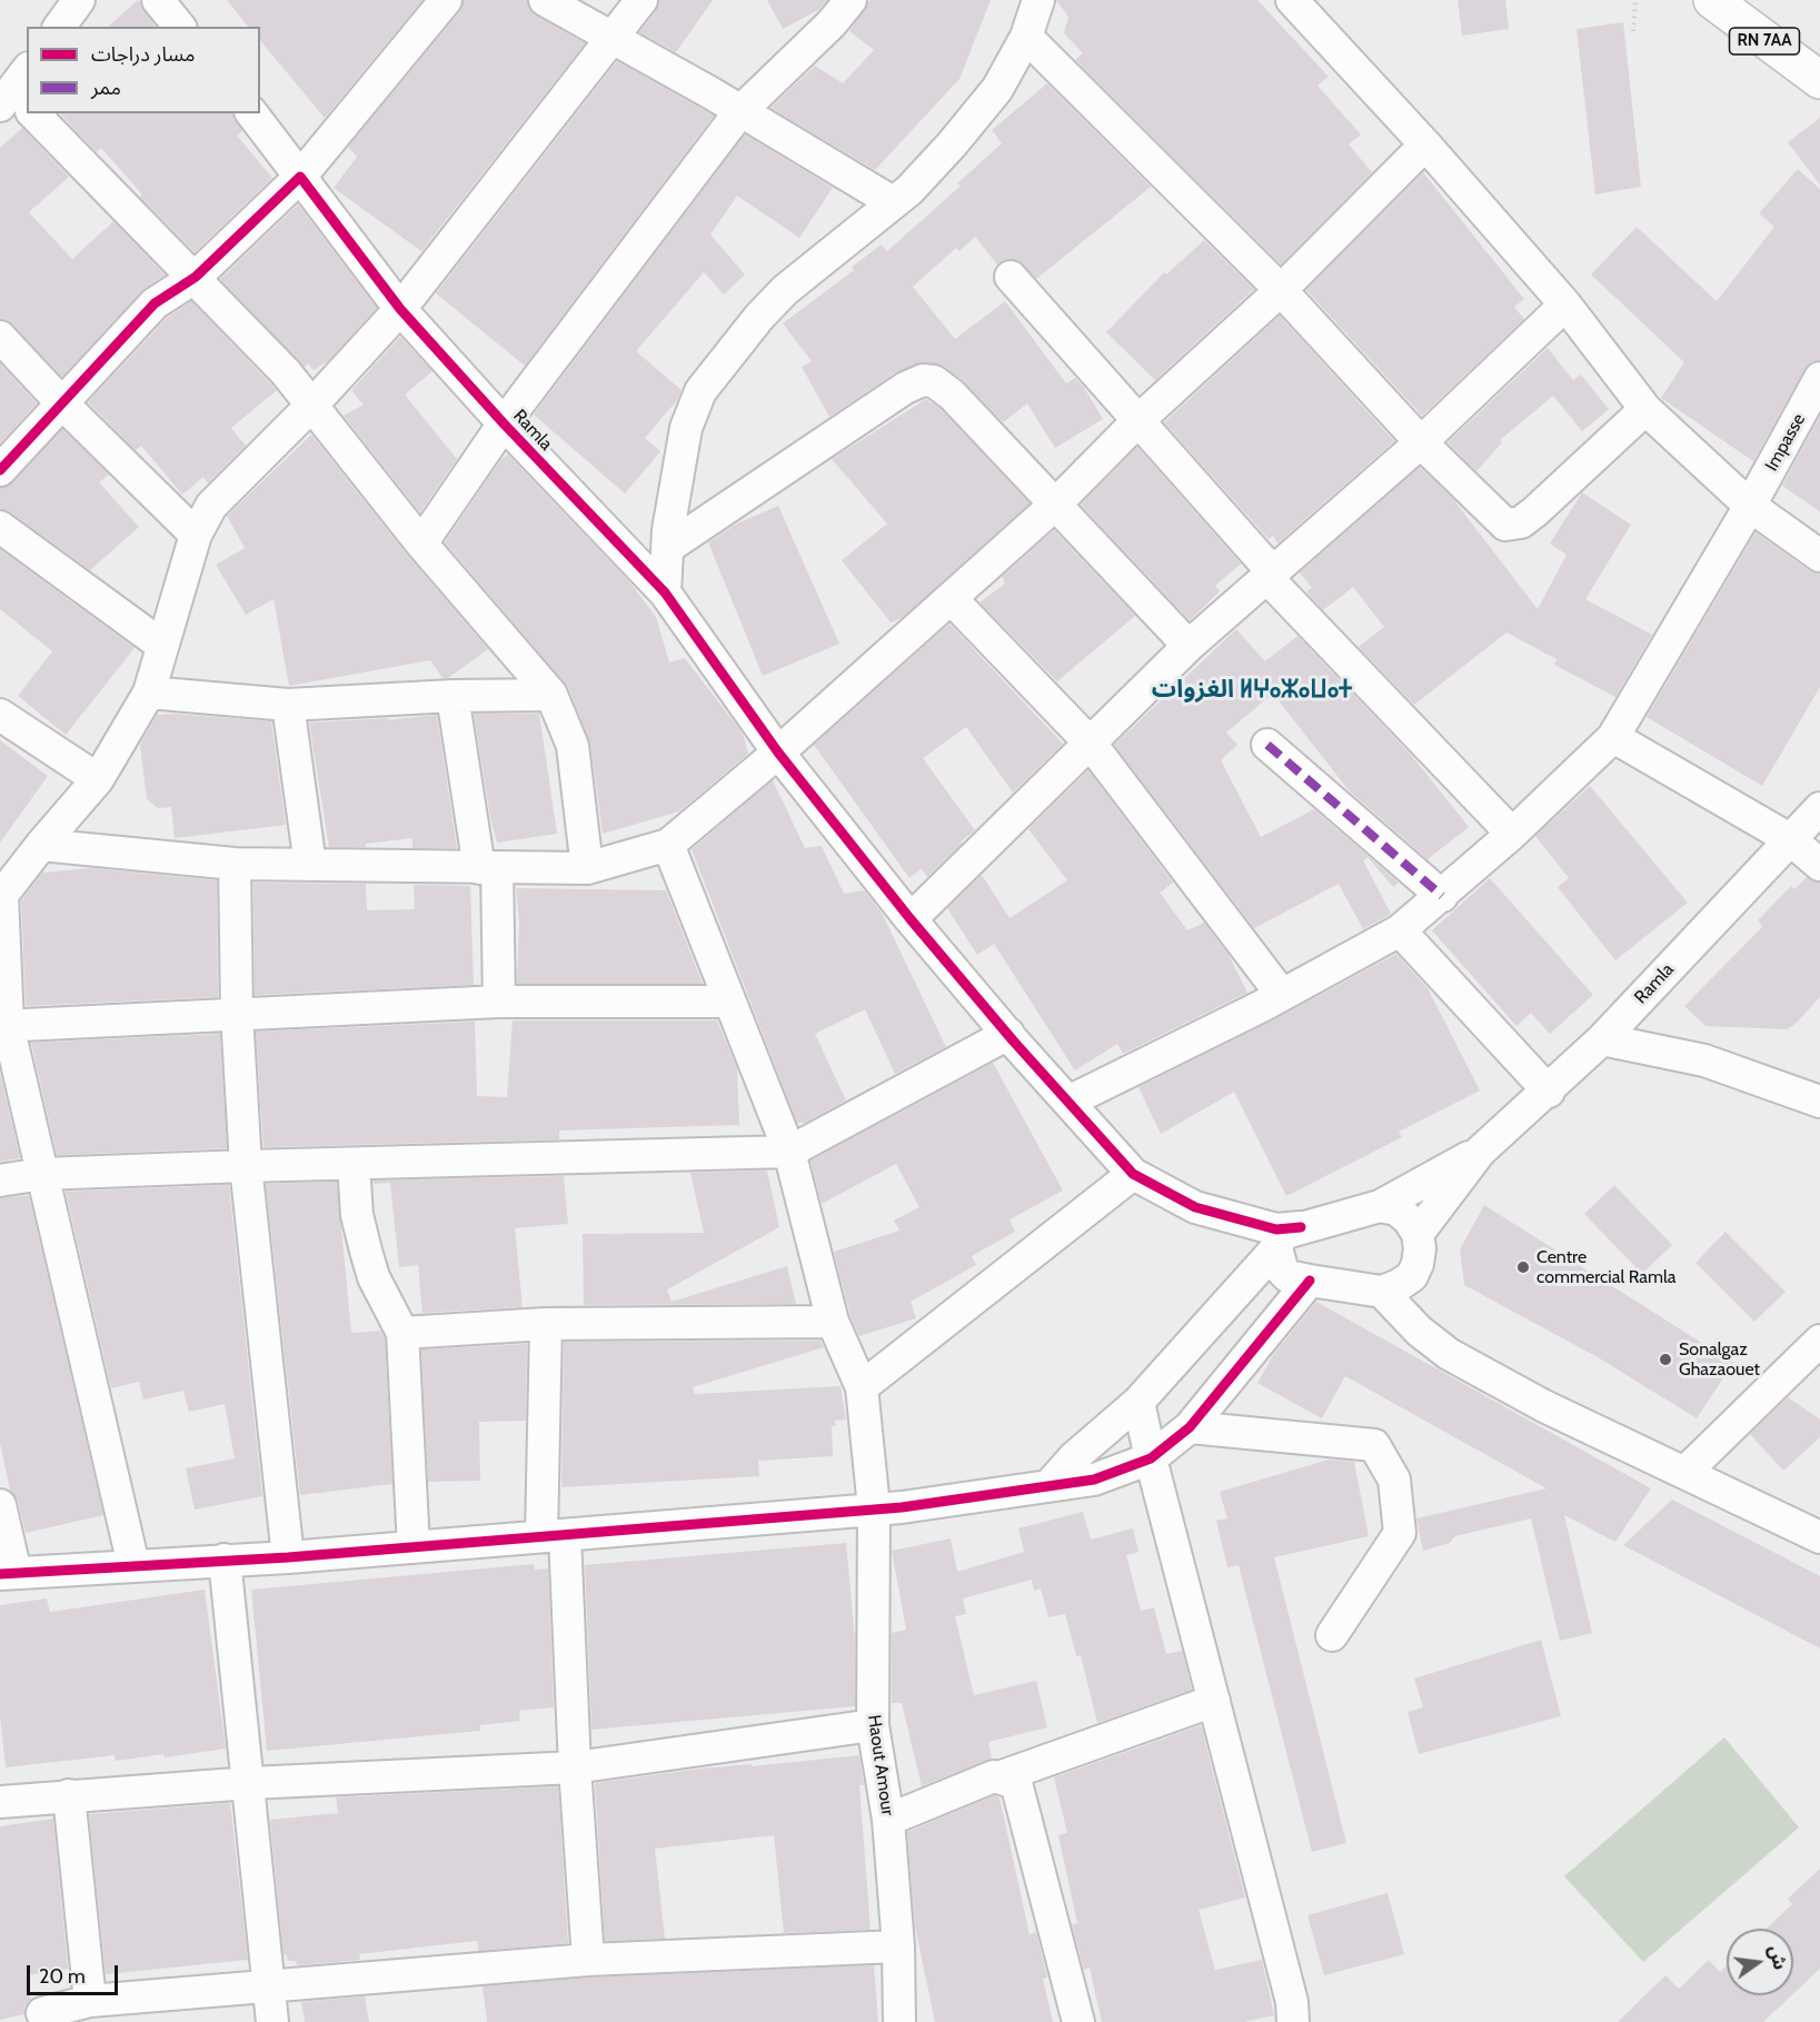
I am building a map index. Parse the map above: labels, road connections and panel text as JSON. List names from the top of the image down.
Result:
{
  "streets": {
    "main road": ["RN 7AA"],
    "street": ["Ramla", "Impasse", "Haout Amour"]
  },
  "crossings": [
    ["Ramla", "Impasse"]
  ],
  "districts": ["الغزوات ⵍⵖⴰⵣⴰⵡⴰⵜ"],
  "places": ["Centre commercial Ramla", "Sonalgaz Ghazaouet"],
  "legend": ["مسار دراجات", "ممر"],
  "scale_bar": "20 m",
  "north": "right"
}
